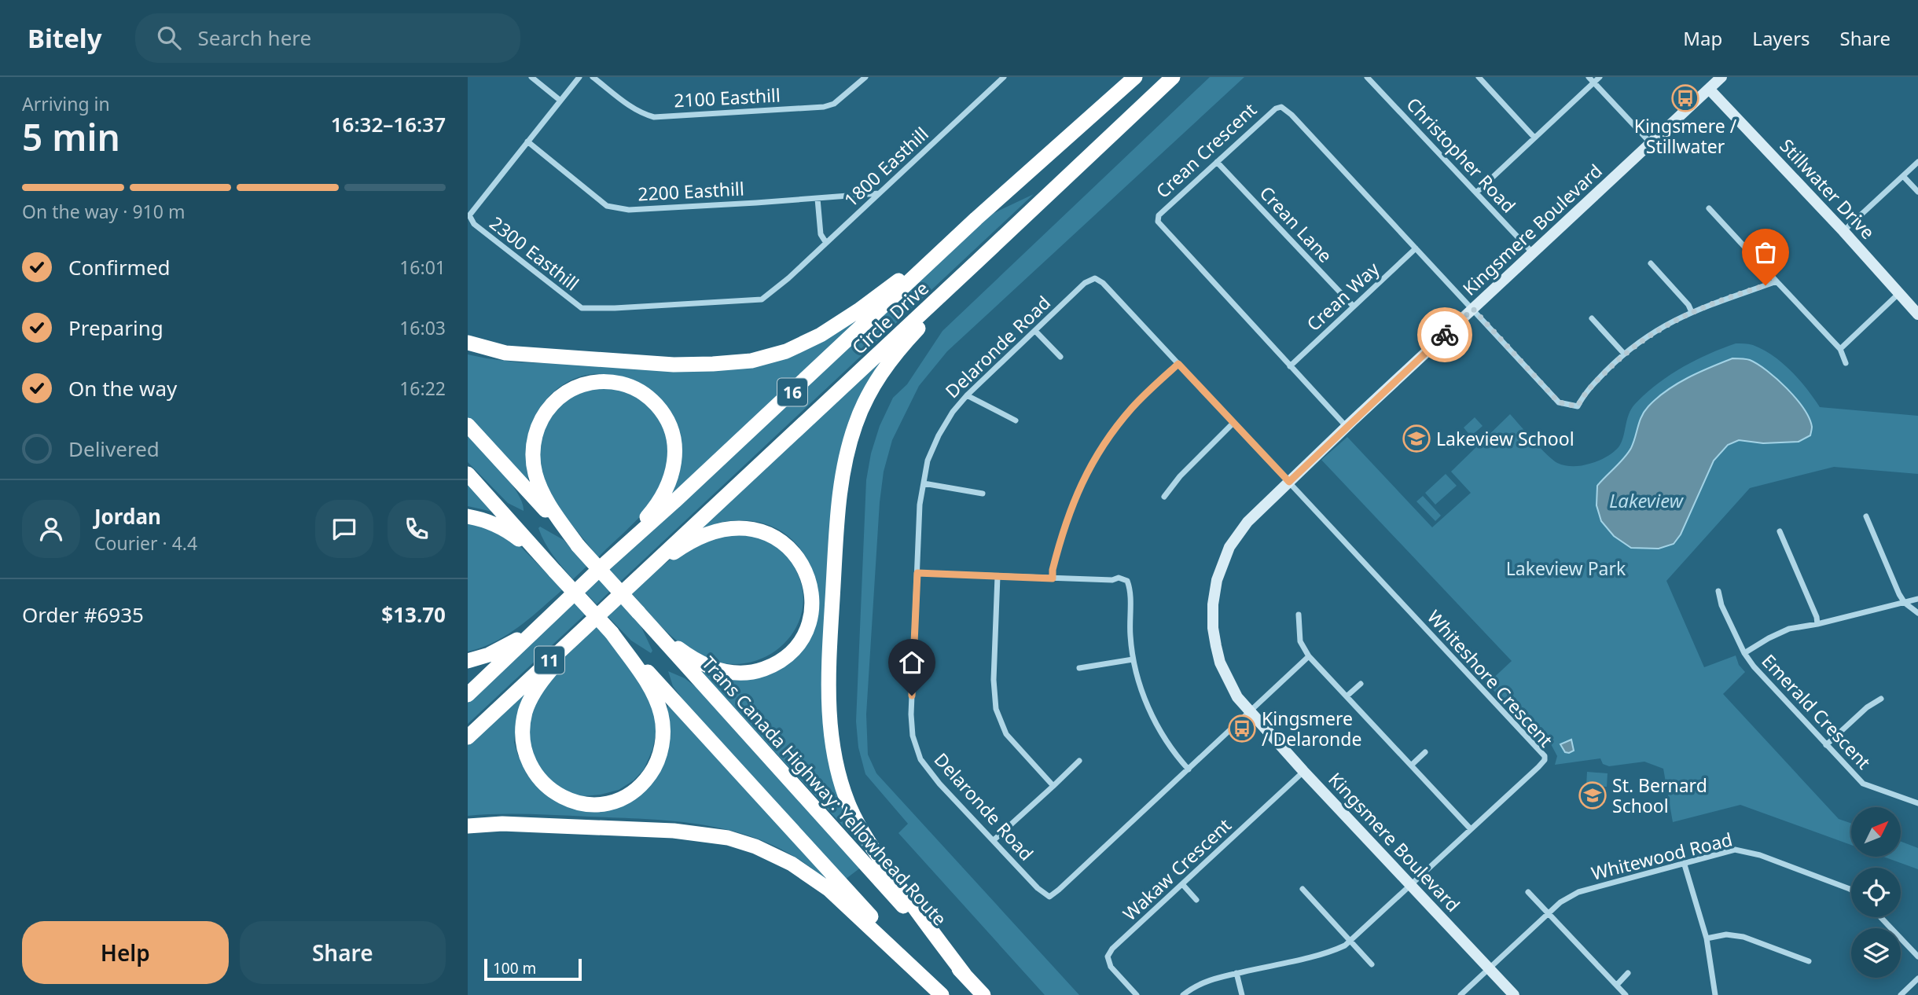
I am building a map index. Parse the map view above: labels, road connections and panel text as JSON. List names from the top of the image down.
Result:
{
  "streets": {
    "highway": [
      "Circle Drive",
      "16",
      "11",
      "Trans Canada Highway: Yellowhead Route"
    ],
    "street": [
      "2100 Easthill",
      "Crean Crescent",
      "Christopher Road",
      "1800 Easthill",
      "Stillwater Drive",
      "2200 Easthill",
      "Crean Lane",
      "Kingsmere Boulevard",
      "2300 Easthill",
      "Crean Way",
      "Delaronde Road",
      "Whiteshore Crescent",
      "Emerald Crescent",
      "Whitewood Road",
      "Wakaw Crescent"
    ]
  },
  "crossings": [
    ["Crean Crescent", "Crean Lane"],
    ["Crean Crescent", "Kingsmere Boulevard"],
    ["Crean Crescent", "Crean Way"],
    ["Christopher Road", "Kingsmere Boulevard"],
    ["1800 Easthill", "2200 Easthill"],
    ["1800 Easthill", "2300 Easthill"],
    ["Stillwater Drive", "Kingsmere Boulevard"],
    ["2200 Easthill", "2300 Easthill"],
    ["Crean Lane", "Crean Way"],
    ["Kingsmere Boulevard", "Delaronde Road"],
    ["Kingsmere Boulevard", "Whiteshore Crescent"],
    ["Kingsmere Boulevard", "Whitewood Road"],
    ["Kingsmere Boulevard", "Wakaw Crescent"],
    ["Circle Drive", "11"],
    ["Delaronde Road", "Whiteshore Crescent"]
  ],
  "water": ["Lakeview"],
  "parks": ["Lakeview Park"],
  "places": {
    "bus stop": ["Kingsmere / Stillwater", "Kingsmere / Delaronde"],
    "school or university": ["Lakeview School", "St. Bernard School"]
  },
  "scale_bar": "100 m",
  "north": "top right",
  "page": {
    "header": "Bitely",
    "search": "Search here",
    "nav": ["Map", "Layers", "Share"],
    "heading": ["5 min", "Arriving in", "16:32–16:37"],
    "panel": [
      "Jordan",
      "Courier · 4.4",
      "Order #6935",
      "$13.70"
    ],
    "bar": "On the way · 910 m",
    "list": [
      ["Confirmed", "16:01"],
      ["Preparing", "16:03"],
      ["On the way", "16:22"],
      "Delivered"
    ],
    "buttons": ["Help", "Share"],
    "scale": "100 m"
  }
}
